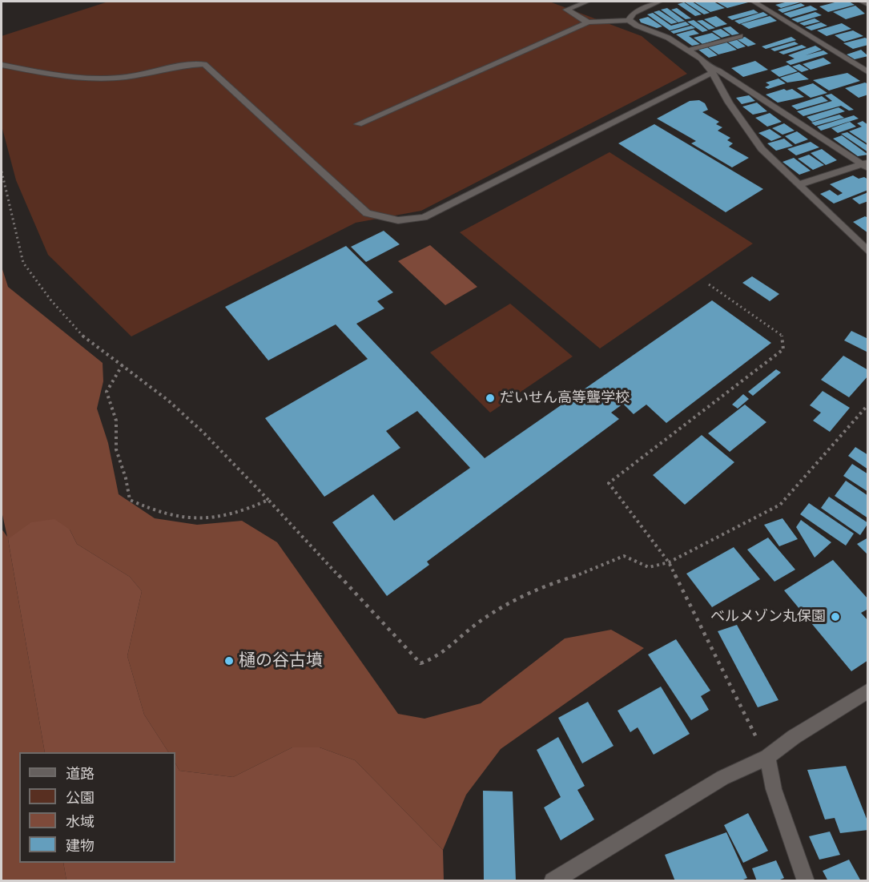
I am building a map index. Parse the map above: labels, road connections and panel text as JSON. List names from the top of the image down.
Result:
{
  "places": ["だいせん高等聾学校", "ベルメゾン丸保園", "樋の谷古墳"],
  "legend": [
    "道路",
    "公園",
    "水域",
    "建物"
  ]
}
